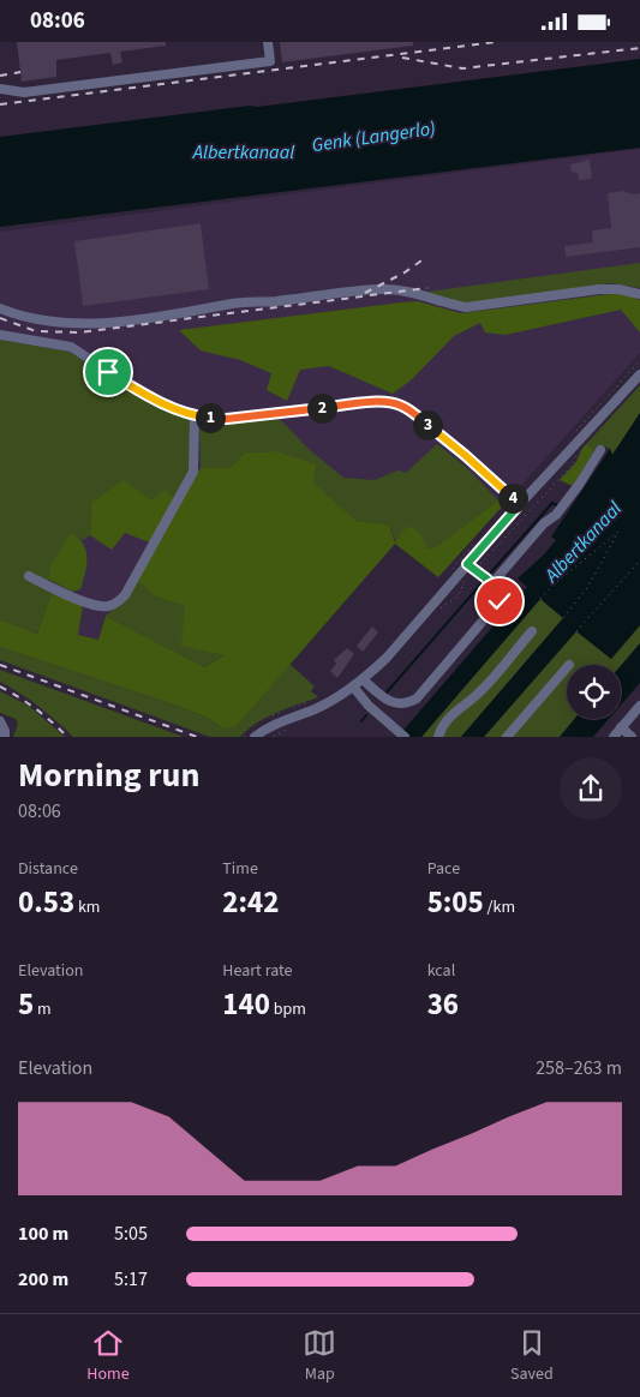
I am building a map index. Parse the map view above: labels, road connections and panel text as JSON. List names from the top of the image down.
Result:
{
  "water": ["Genk (Langerlo)", "Albertkanaal"],
  "page": {
    "status": "08:06",
    "pins": [
      "2",
      "1",
      "3",
      "4"
    ],
    "heading": ["Morning run", "08:06"],
    "stats": [
      ["Distance", "0.53 km"],
      ["Time", "2:42"],
      ["Pace", "5:05 /km"],
      ["Elevation", "5 m"],
      ["Heart rate", "140 bpm"],
      ["kcal", "36"]
    ],
    "chart": ["Elevation", "258–263 m"],
    "list": [
      {
        "name": "100 m",
        "note": "5:05"
      },
      {
        "name": "200 m",
        "note": "5:17"
      }
    ],
    "tabs": ["Home", "Map", "Saved"]
  }
}
